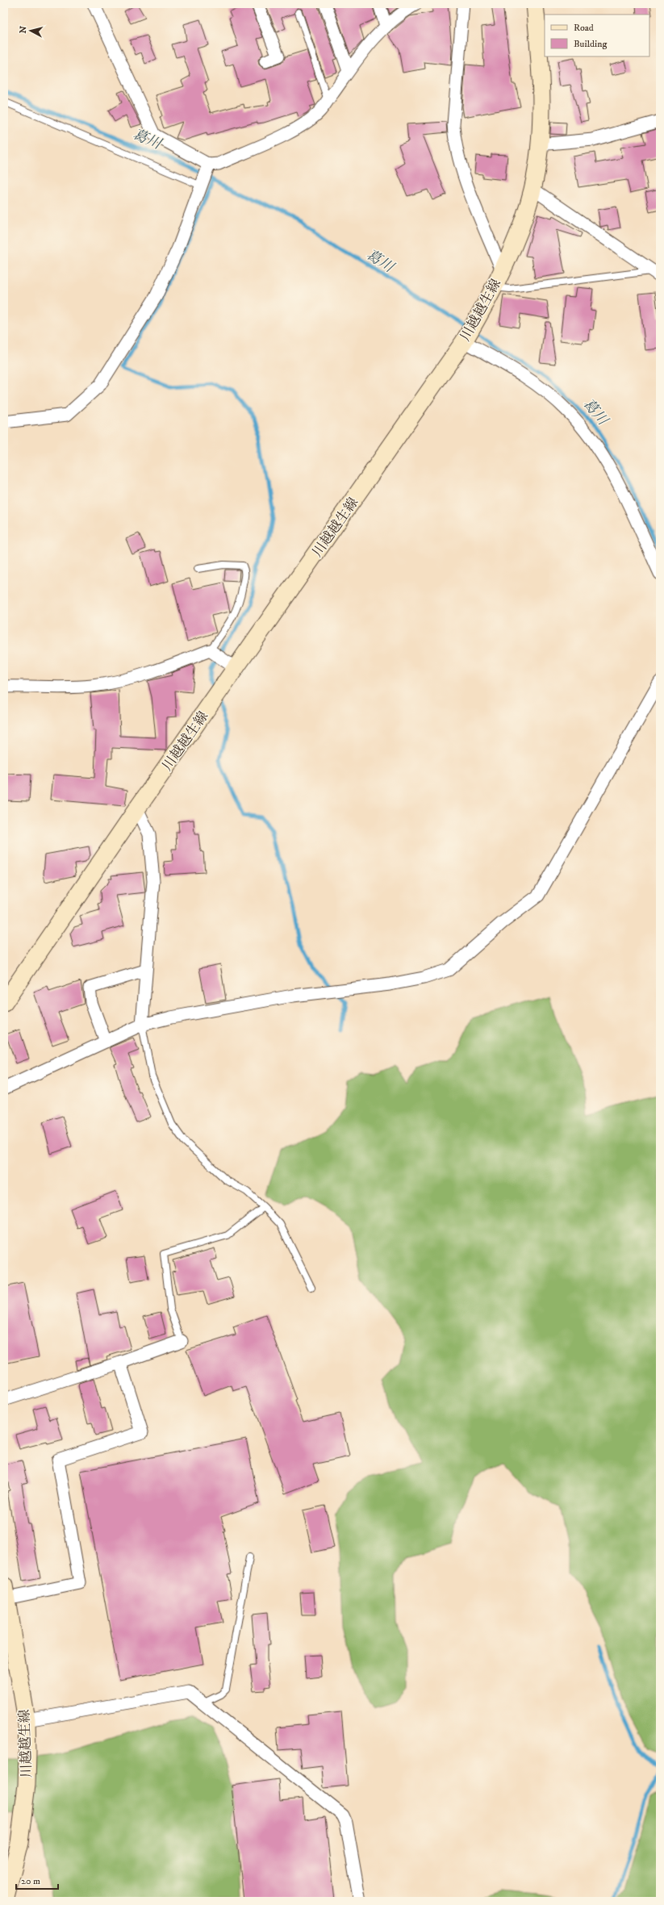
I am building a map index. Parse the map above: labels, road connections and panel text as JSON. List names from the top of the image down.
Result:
{
  "streets": {
    "main road": ["川越越生線"]
  },
  "water": ["葛川"],
  "legend": ["Road", "Building"],
  "scale_bar": "20 m",
  "north": "left"
}
